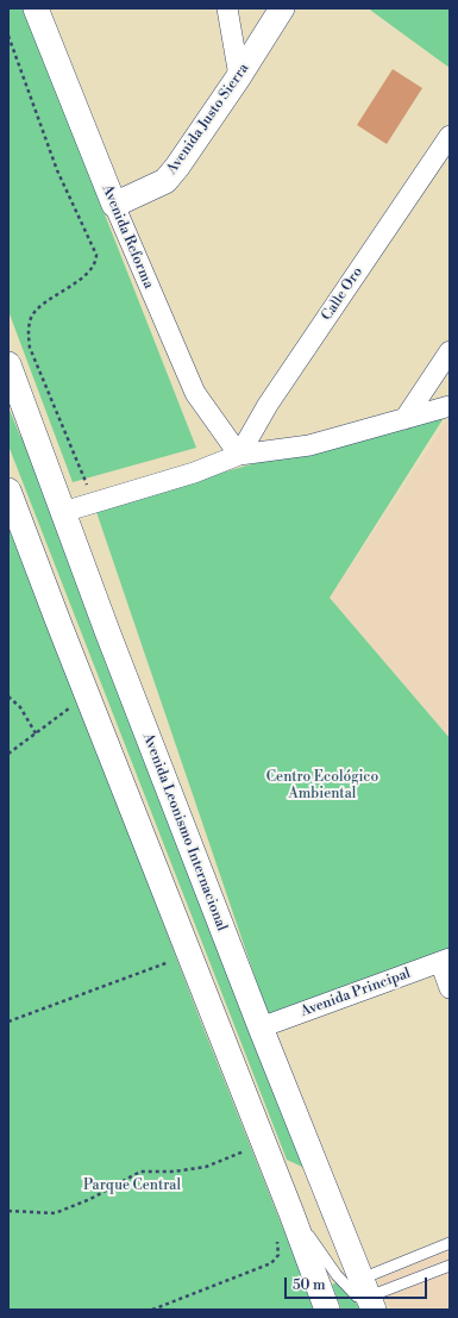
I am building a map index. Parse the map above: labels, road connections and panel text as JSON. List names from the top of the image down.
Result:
{
  "streets": {
    "street": [
      "Avenida Justo Sierra",
      "Avenida Reforma",
      "Calle Oro",
      "Avenida Leonismo Internacional",
      "Avenida Principal"
    ]
  },
  "crossings": [
    ["Avenida Justo Sierra", "Avenida Reforma"],
    ["Avenida Reforma", "Calle Oro"],
    ["Avenida Leonismo Internacional", "Avenida Principal"]
  ],
  "parks": ["Centro Ecológico Ambiental", "Parque Central"],
  "scale_bar": "50 m"
}
